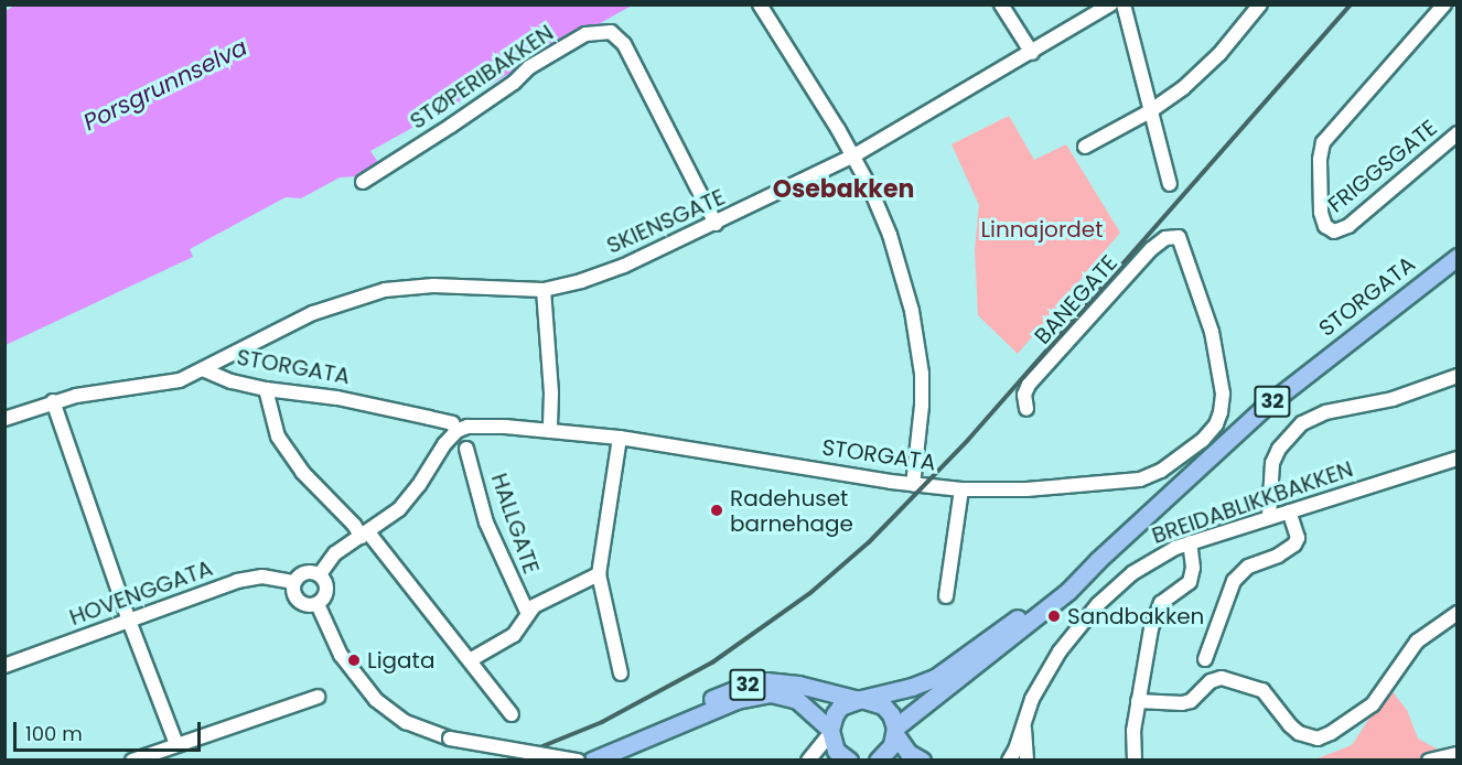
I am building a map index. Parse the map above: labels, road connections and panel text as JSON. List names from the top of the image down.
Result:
{
  "streets": {
    "main road": ["STORGATA", "32"],
    "street": [
      "STØPERIBAKKEN",
      "FRIGGSGATE",
      "SKIENSGATE",
      "BANEGATE",
      "BREIDABLIKKBAKKEN",
      "HALLGATE",
      "HOVENGGATA"
    ]
  },
  "crossings": [
    ["STØPERIBAKKEN", "SKIENSGATE"],
    ["SKIENSGATE", "STORGATA"],
    ["STORGATA", "BANEGATE"],
    ["STORGATA", "32"]
  ],
  "districts": ["Osebakken"],
  "water": ["Porsgrunnselva"],
  "parks": ["Linnajordet"],
  "places": ["Radehuset barnehage", "Sandbakken", "Ligata"],
  "scale_bar": "100 m"
}
